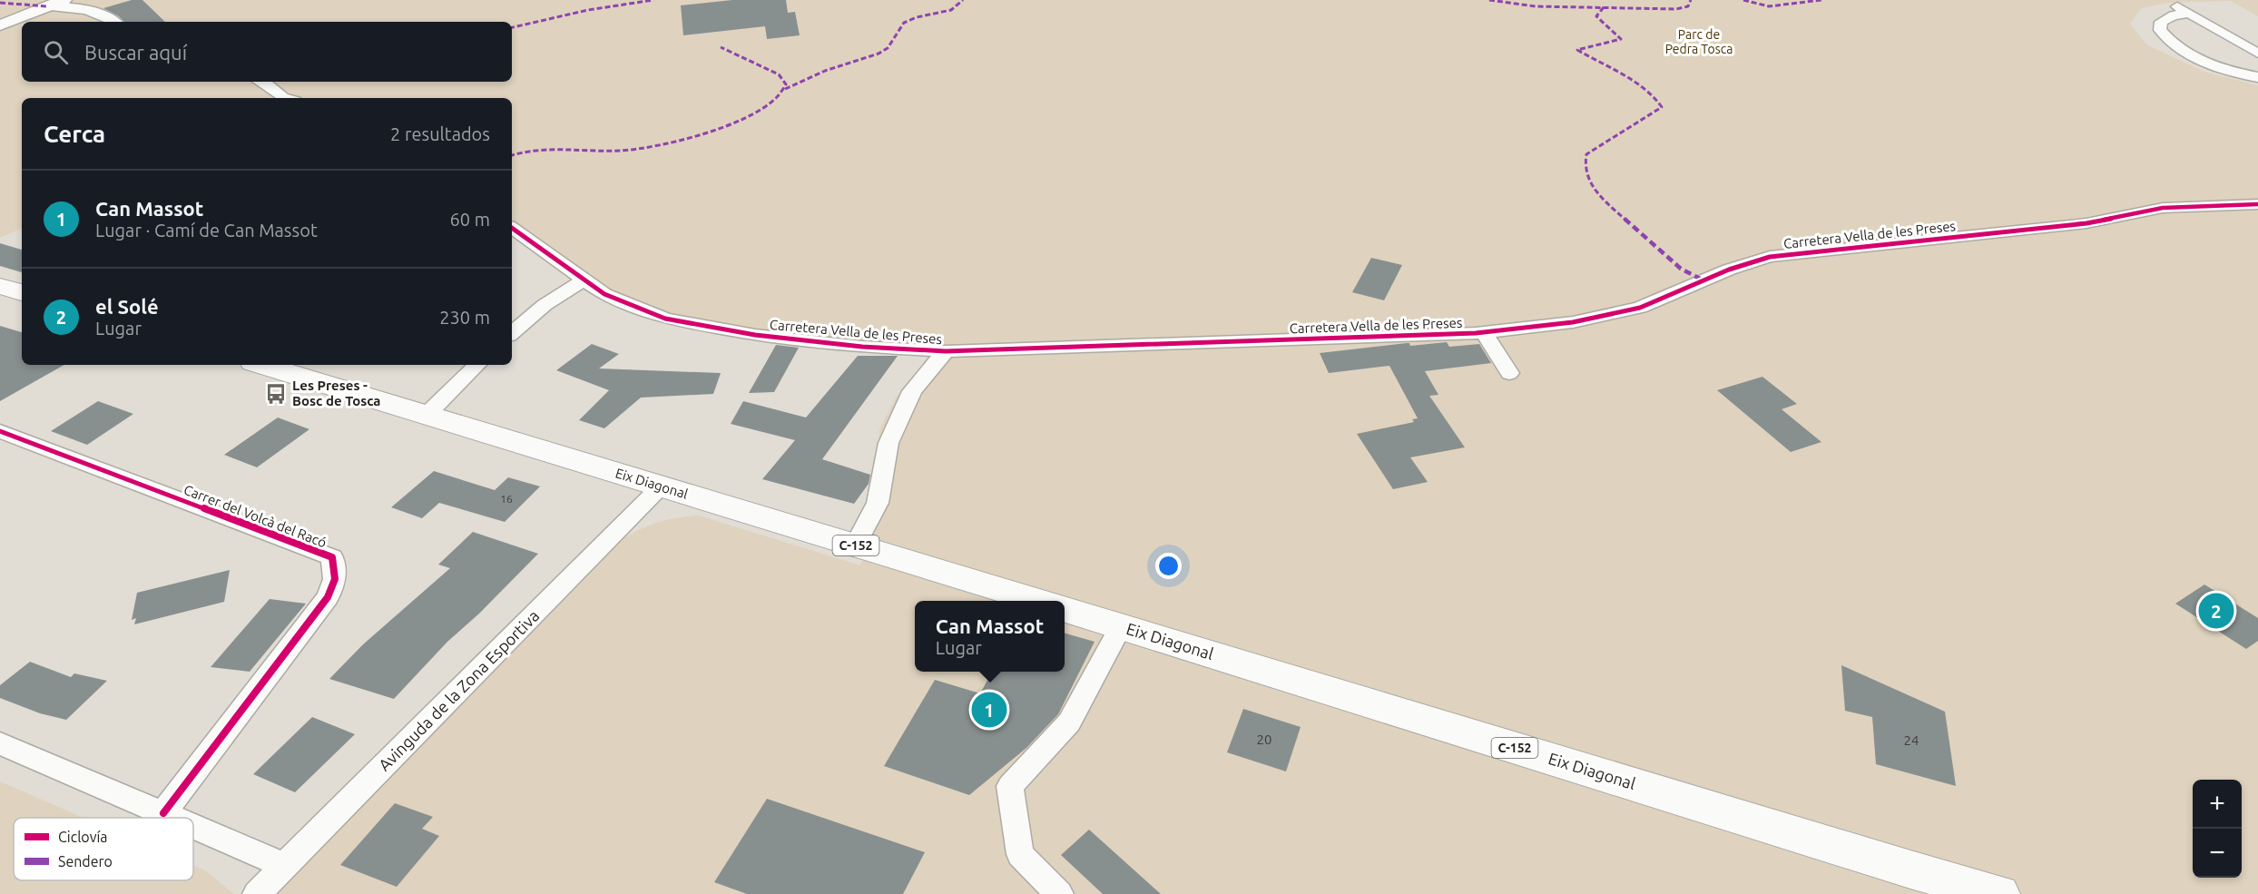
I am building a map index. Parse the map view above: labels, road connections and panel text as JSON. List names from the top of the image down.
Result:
{
  "streets": {
    "main road": ["Eix Diagonal", "C-152"],
    "street": ["Carretera Vella de les Preses", "Carrer del Volcà del Racó", "Avinguda de la Zona Esportiva"]
  },
  "crossings": [
    ["Eix Diagonal", "Avinguda de la Zona Esportiva"]
  ],
  "parks": ["Parc de Pedra Tosca"],
  "places": {
    "bus stop": ["Les Preses - Bosc de Tosca"]
  },
  "house_numbers": ["16", "20", "24"],
  "legend": ["Ciclovía", "Sendero"],
  "page": {
    "search": "Buscar aquí",
    "heading": ["Cerca", "2 resultados"],
    "list": [
      {
        "mark": "1",
        "name": "Can Massot",
        "note": "Lugar · Camí de Can Massot",
        "value": "60 m"
      },
      {
        "mark": "2",
        "name": "el Solé",
        "note": "Lugar",
        "value": "230 m"
      }
    ],
    "pins": ["2", "1"],
    "popup": ["Can Massot", "Lugar"],
    "map_buttons": ["+", "−"]
  }
}
